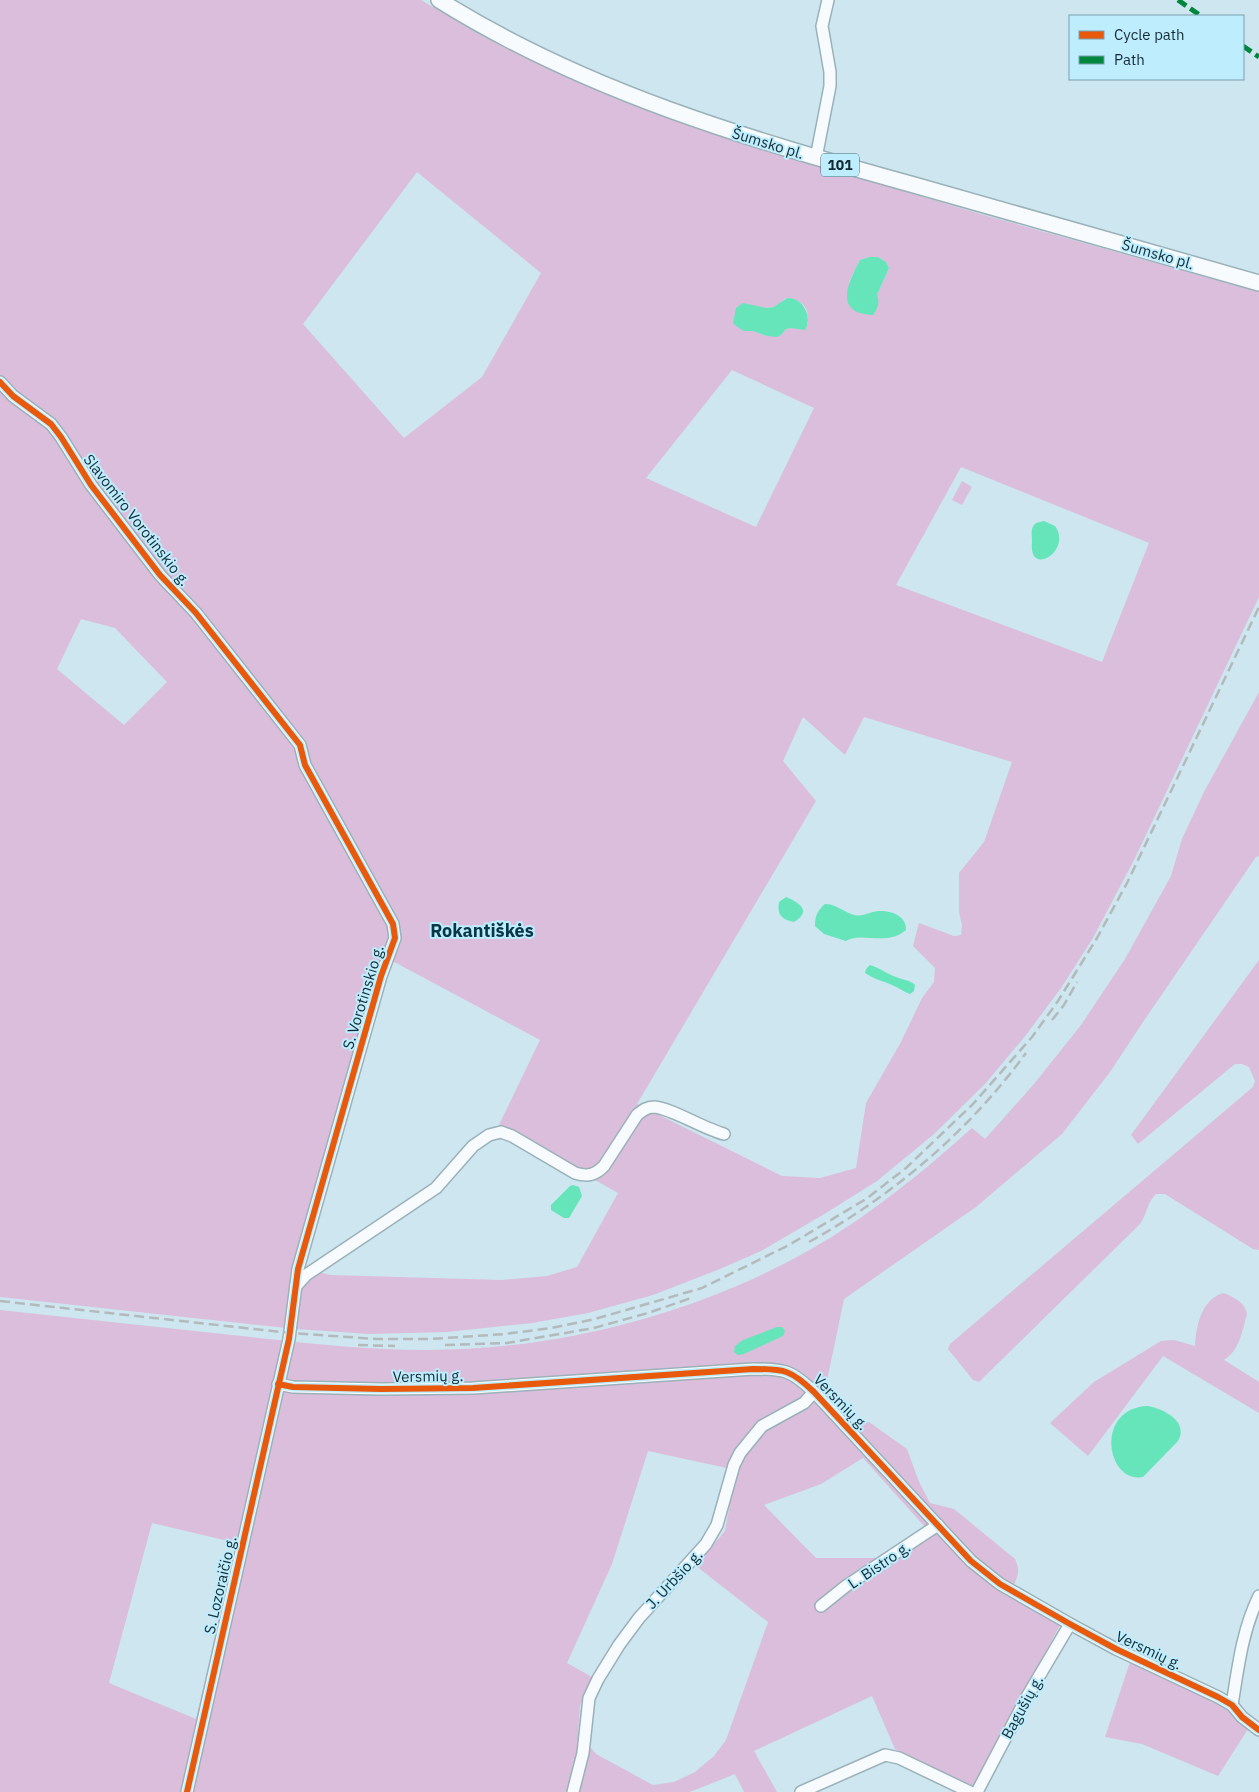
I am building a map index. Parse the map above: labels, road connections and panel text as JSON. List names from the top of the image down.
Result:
{
  "streets": {
    "main road": ["Šumsko pl.", "101"],
    "street": [
      "Slavomiro Vorotinskio g.",
      "S. Vorotinskio g.",
      "Versmių g.",
      "L. Bistro g.",
      "J. Urbšio g.",
      "S. Lozoraičio g.",
      "Bagušių g."
    ]
  },
  "crossings": [
    ["Slavomiro Vorotinskio g.", "S. Vorotinskio g."],
    ["S. Vorotinskio g.", "Versmių g."],
    ["S. Vorotinskio g.", "S. Lozoraičio g."],
    ["Versmių g.", "L. Bistro g."],
    ["Versmių g.", "J. Urbšio g."],
    ["Versmių g.", "S. Lozoraičio g."],
    ["Versmių g.", "Bagušių g."]
  ],
  "districts": ["Rokantiškės"],
  "legend": ["Cycle path", "Path"]
}
